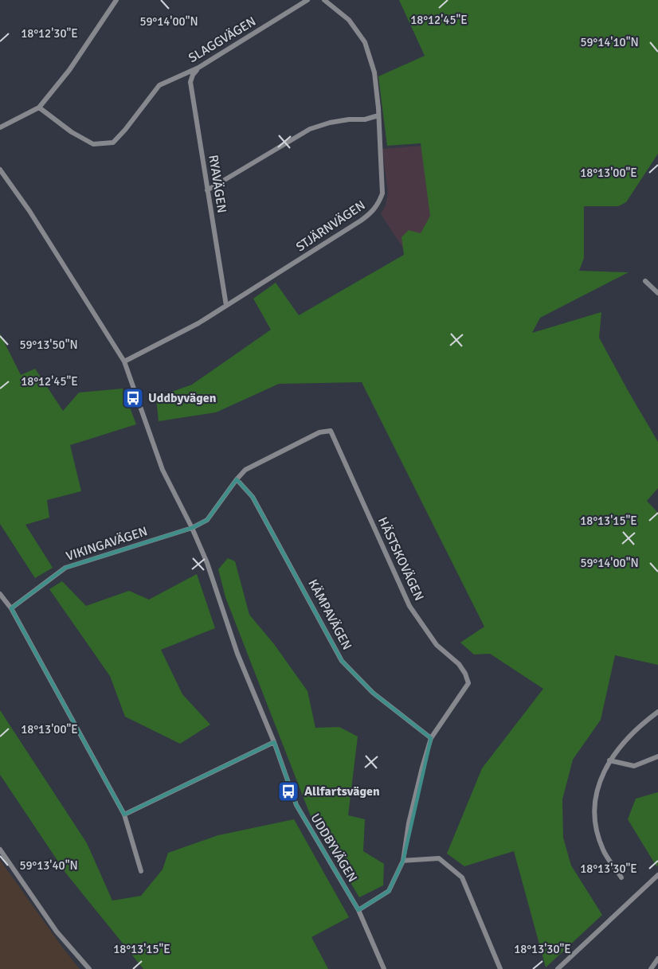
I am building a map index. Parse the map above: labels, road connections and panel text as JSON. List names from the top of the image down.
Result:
{
  "streets": {
    "street": [
      "SLAGGVÄGEN",
      "RYAVÄGEN",
      "STJÄRNVÄGEN",
      "VIKINGAVÄGEN",
      "HÄSTSKOVÄGEN",
      "KÄMPAVÄGEN",
      "UDDBYVÄGEN"
    ]
  },
  "crossings": [
    ["SLAGGVÄGEN", "RYAVÄGEN"],
    ["RYAVÄGEN", "STJÄRNVÄGEN"],
    ["STJÄRNVÄGEN", "UDDBYVÄGEN"],
    ["VIKINGAVÄGEN", "HÄSTSKOVÄGEN"],
    ["VIKINGAVÄGEN", "UDDBYVÄGEN"],
    ["HÄSTSKOVÄGEN", "KÄMPAVÄGEN"],
    ["HÄSTSKOVÄGEN", "UDDBYVÄGEN"]
  ],
  "places": {
    "bus stop": ["Uddbyvägen", "Allfartsvägen"]
  },
  "coordinates": [
    "18°12'45\"E",
    "59°14'00\"N",
    "18°12'30\"E",
    "59°14'10\"N",
    "18°13'00\"E",
    "59°13'50\"N",
    "18°13'15\"E",
    "59°13'40\"N",
    "18°13'30\"E"
  ]
}
